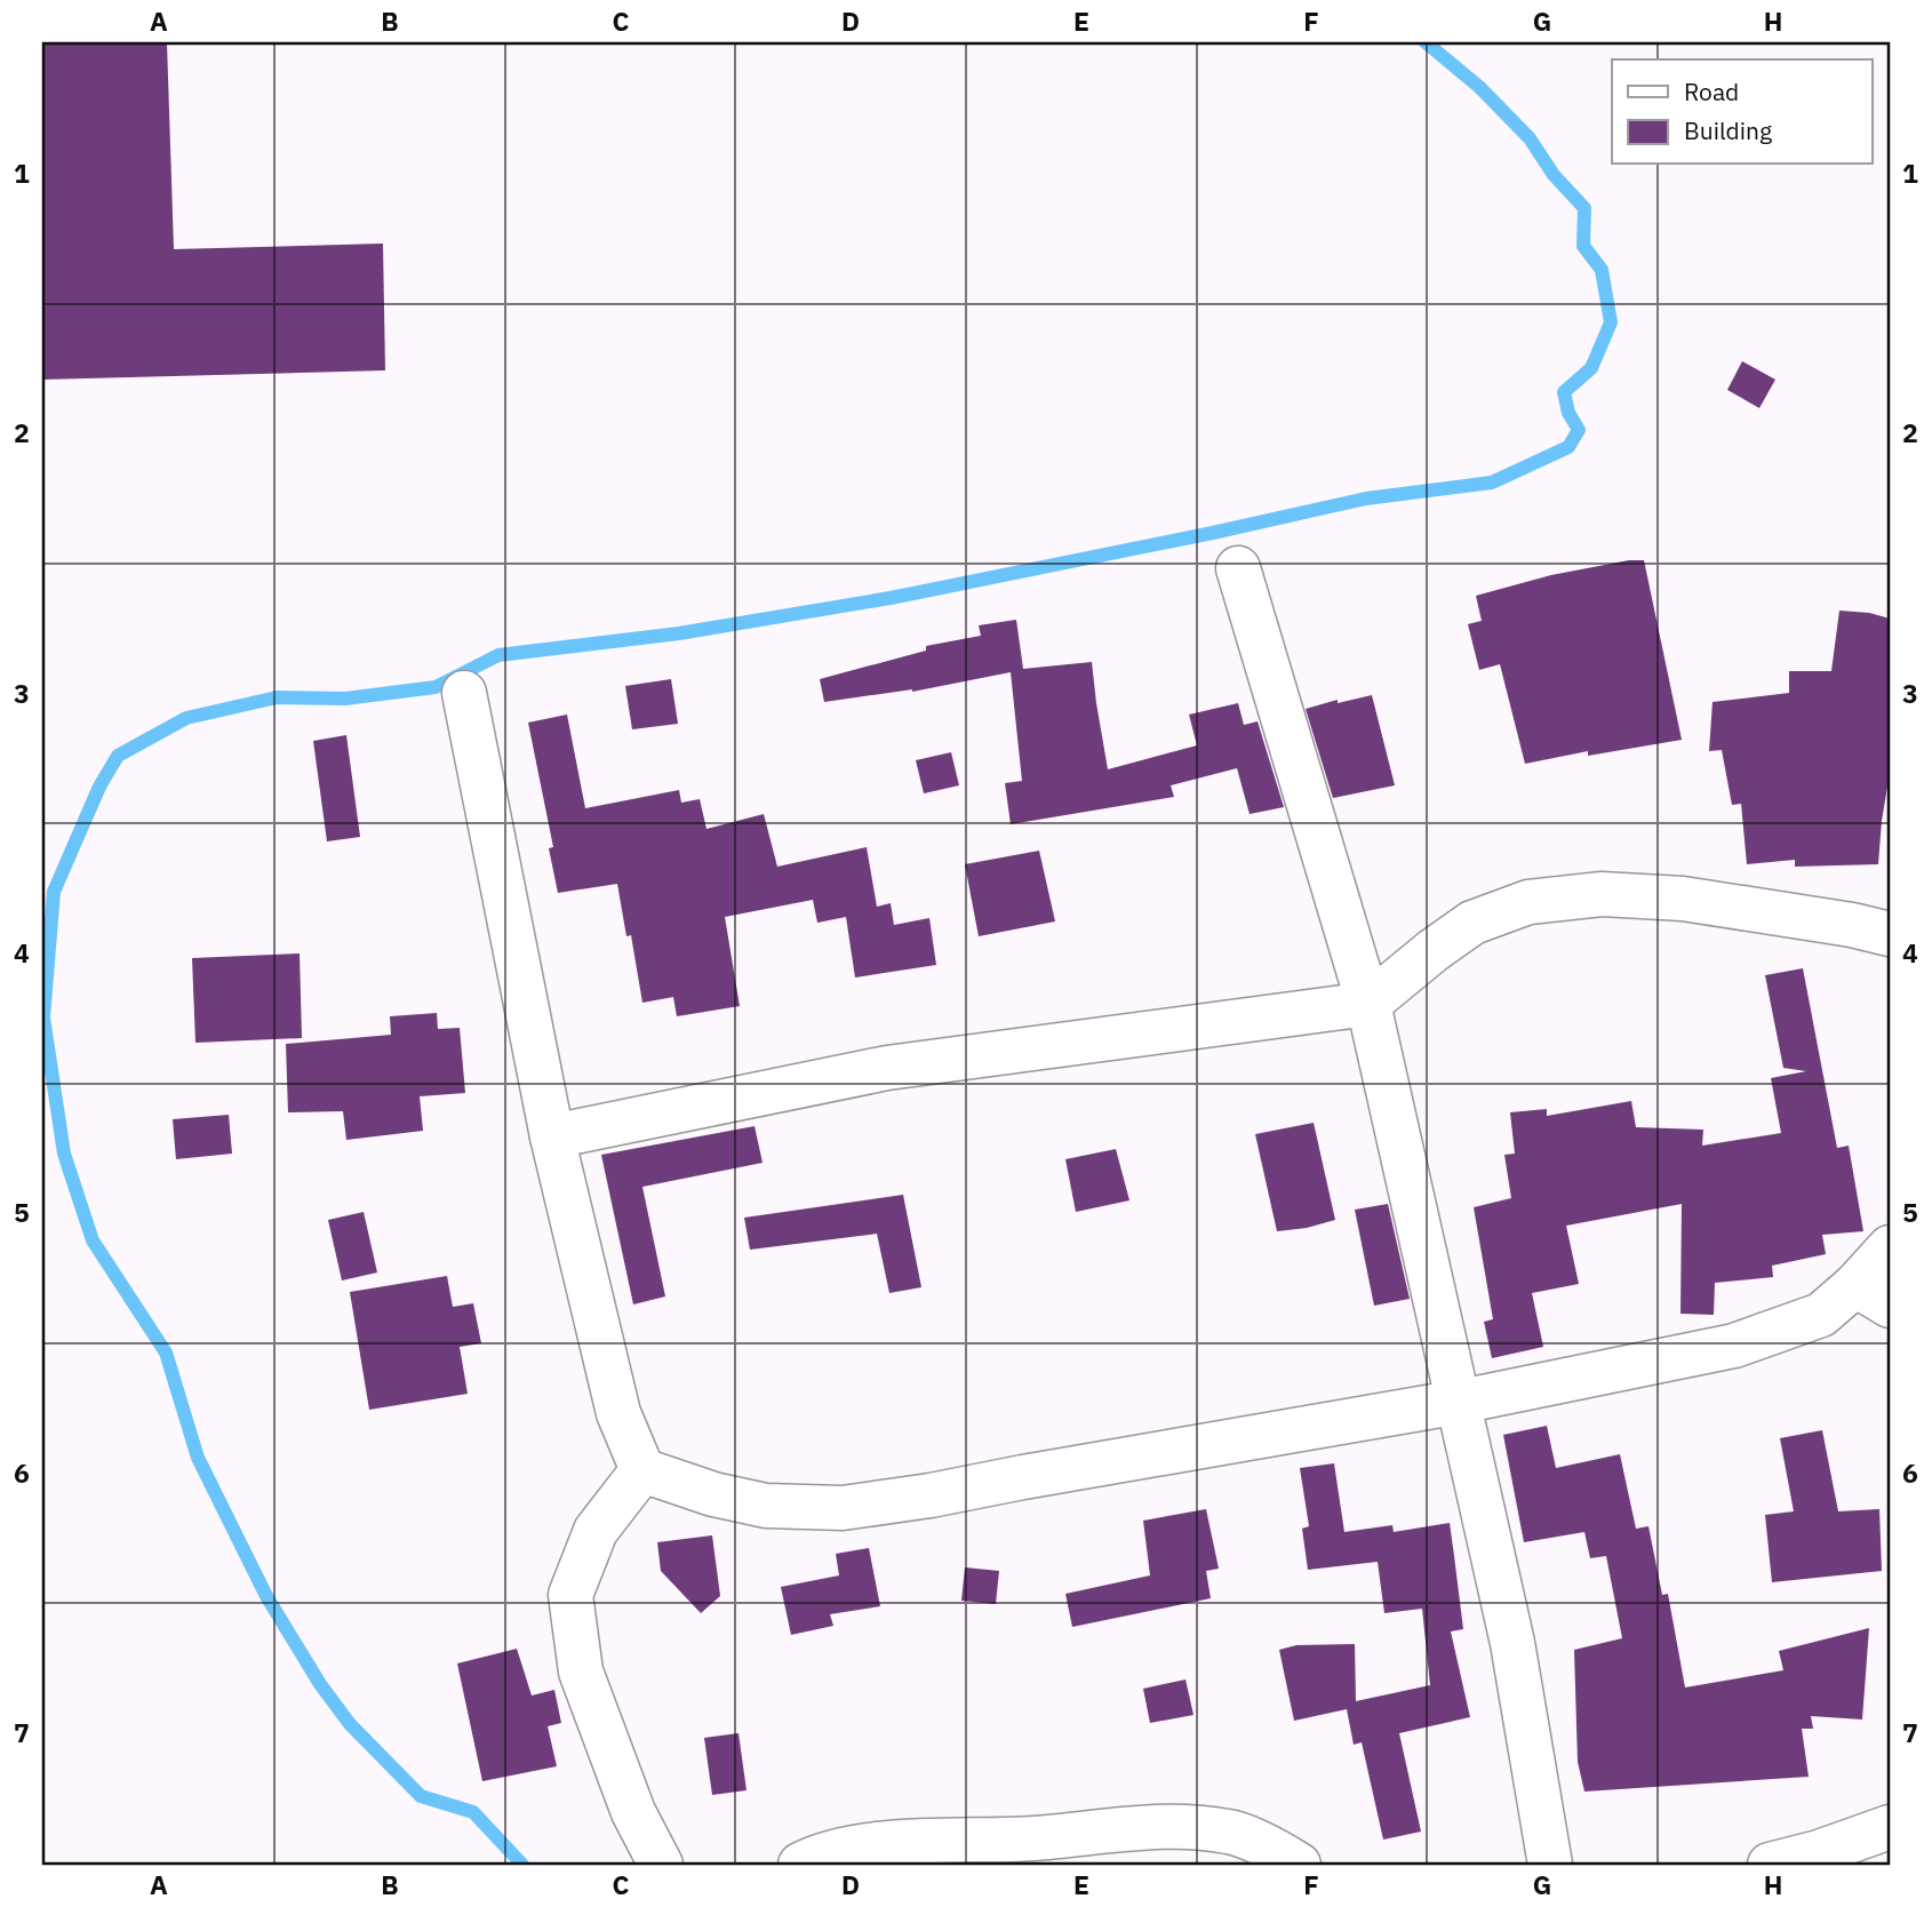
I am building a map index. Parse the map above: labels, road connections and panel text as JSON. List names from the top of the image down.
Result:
{
  "legend": ["Road", "Building"],
  "grid": {
    "columns": [
      "A",
      "B",
      "C",
      "D",
      "E",
      "F",
      "G",
      "H"
    ],
    "rows": [
      "1",
      "2",
      "3",
      "4",
      "5",
      "6",
      "7"
    ]
  }
}
